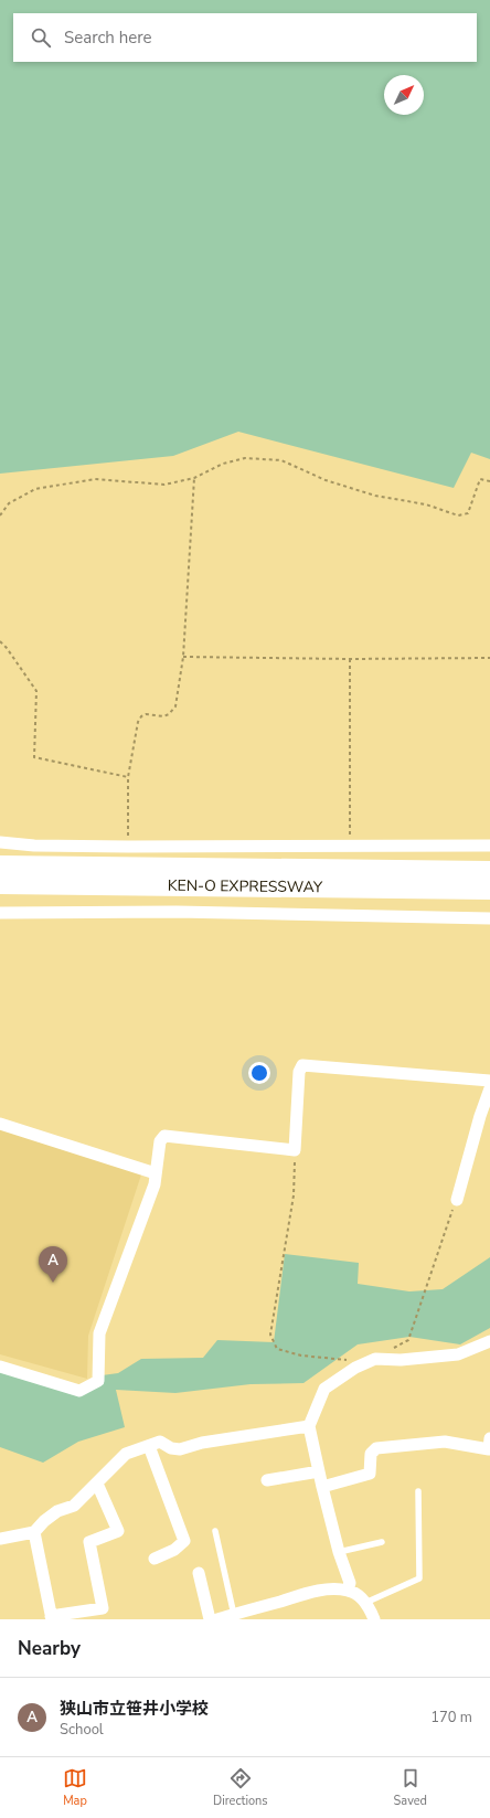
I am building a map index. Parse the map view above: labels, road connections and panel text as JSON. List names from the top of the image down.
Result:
{
  "streets": {
    "highway": ["KEN-O EXPRESSWAY"]
  },
  "north": "top right",
  "page": {
    "search": "Search here",
    "pins": "A",
    "heading": "Nearby",
    "list": [
      {
        "mark": "A",
        "name": "狭山市立笹井小学校",
        "note": "School",
        "value": "170 m"
      }
    ],
    "nav": ["Map", "Directions", "Saved"]
  }
}
